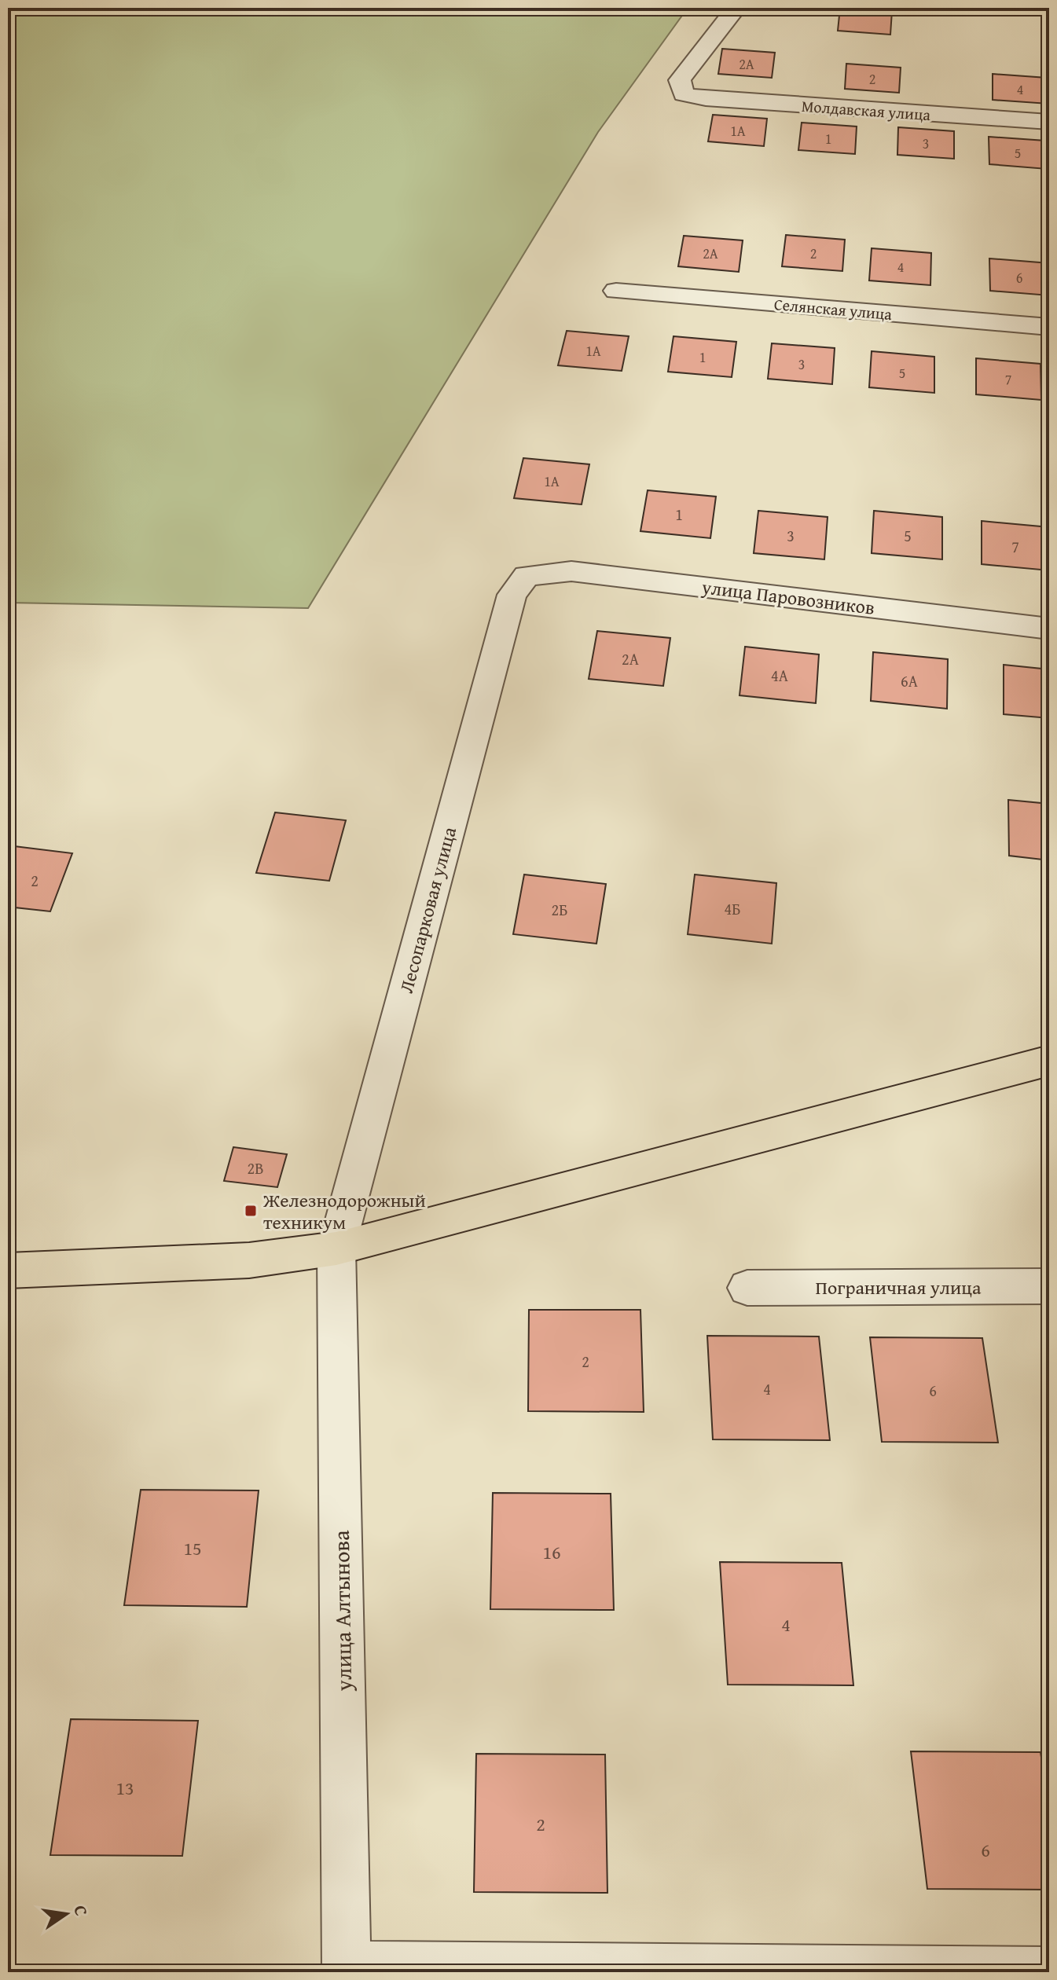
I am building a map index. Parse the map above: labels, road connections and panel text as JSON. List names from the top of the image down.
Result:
{
  "streets": {
    "street": [
      "Молдавская улица",
      "Селянская улица",
      "улица Паровозников",
      "Лесопарковая улица",
      "Пограничная улица",
      "улица Алтынова"
    ]
  },
  "crossings": [
    ["улица Паровозников", "Лесопарковая улица"],
    ["Лесопарковая улица", "улица Алтынова"]
  ],
  "places": {
    "transit": ["Железнодорожный техникум"]
  },
  "house_numbers": [
    "2А",
    "2",
    "4",
    "1А",
    "1",
    "3",
    "5",
    "2А",
    "2",
    "4",
    "6",
    "1А",
    "1",
    "3",
    "5",
    "7",
    "1А",
    "1",
    "3",
    "5",
    "7",
    "2А",
    "4А",
    "6А",
    "2",
    "4Б",
    "2Б",
    "2В",
    "2",
    "4",
    "6",
    "15",
    "16",
    "4",
    "13",
    "2",
    "6"
  ],
  "north": "right"
}
